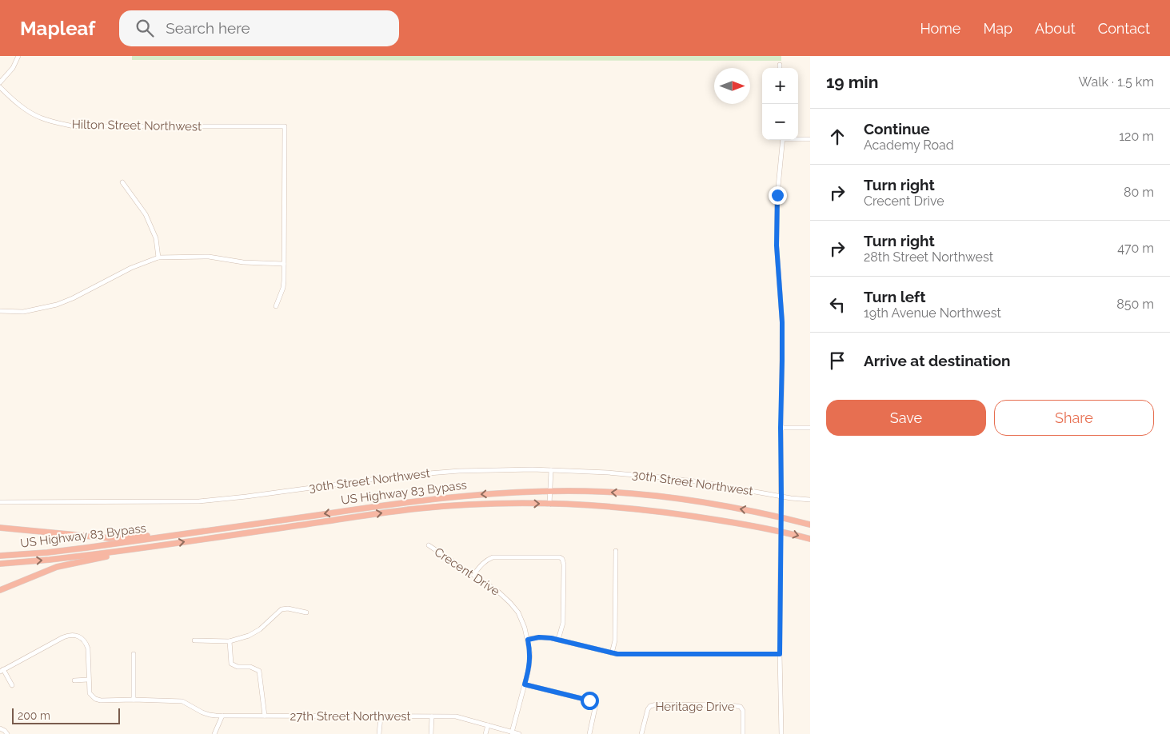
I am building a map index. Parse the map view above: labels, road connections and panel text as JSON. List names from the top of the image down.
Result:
{
  "streets": {
    "highway": ["US Highway 83 Bypass"],
    "street": [
      "Hilton Street Northwest",
      "30th Street Northwest",
      "Crecent Drive",
      "Heritage Drive",
      "27th Street Northwest"
    ]
  },
  "crossings": [
    ["Crecent Drive", "27th Street Northwest"]
  ],
  "scale_bar": "200 m",
  "north": "right",
  "page": {
    "header": "Mapleaf",
    "search": "Search here",
    "nav": [
      "Home",
      "Map",
      "About",
      "Contact"
    ],
    "heading": ["19 min", "Walk · 1.5 km"],
    "map_buttons": ["+", "−"],
    "list": [
      ["Continue", "Academy Road", "120 m"],
      ["Turn right", "Crecent Drive", "80 m"],
      ["Turn right", "28th Street Northwest", "470 m"],
      ["Turn left", "19th Avenue Northwest", "850 m"],
      "Arrive at destination"
    ],
    "buttons": ["Save", "Share"],
    "scale": "200 m"
  }
}
